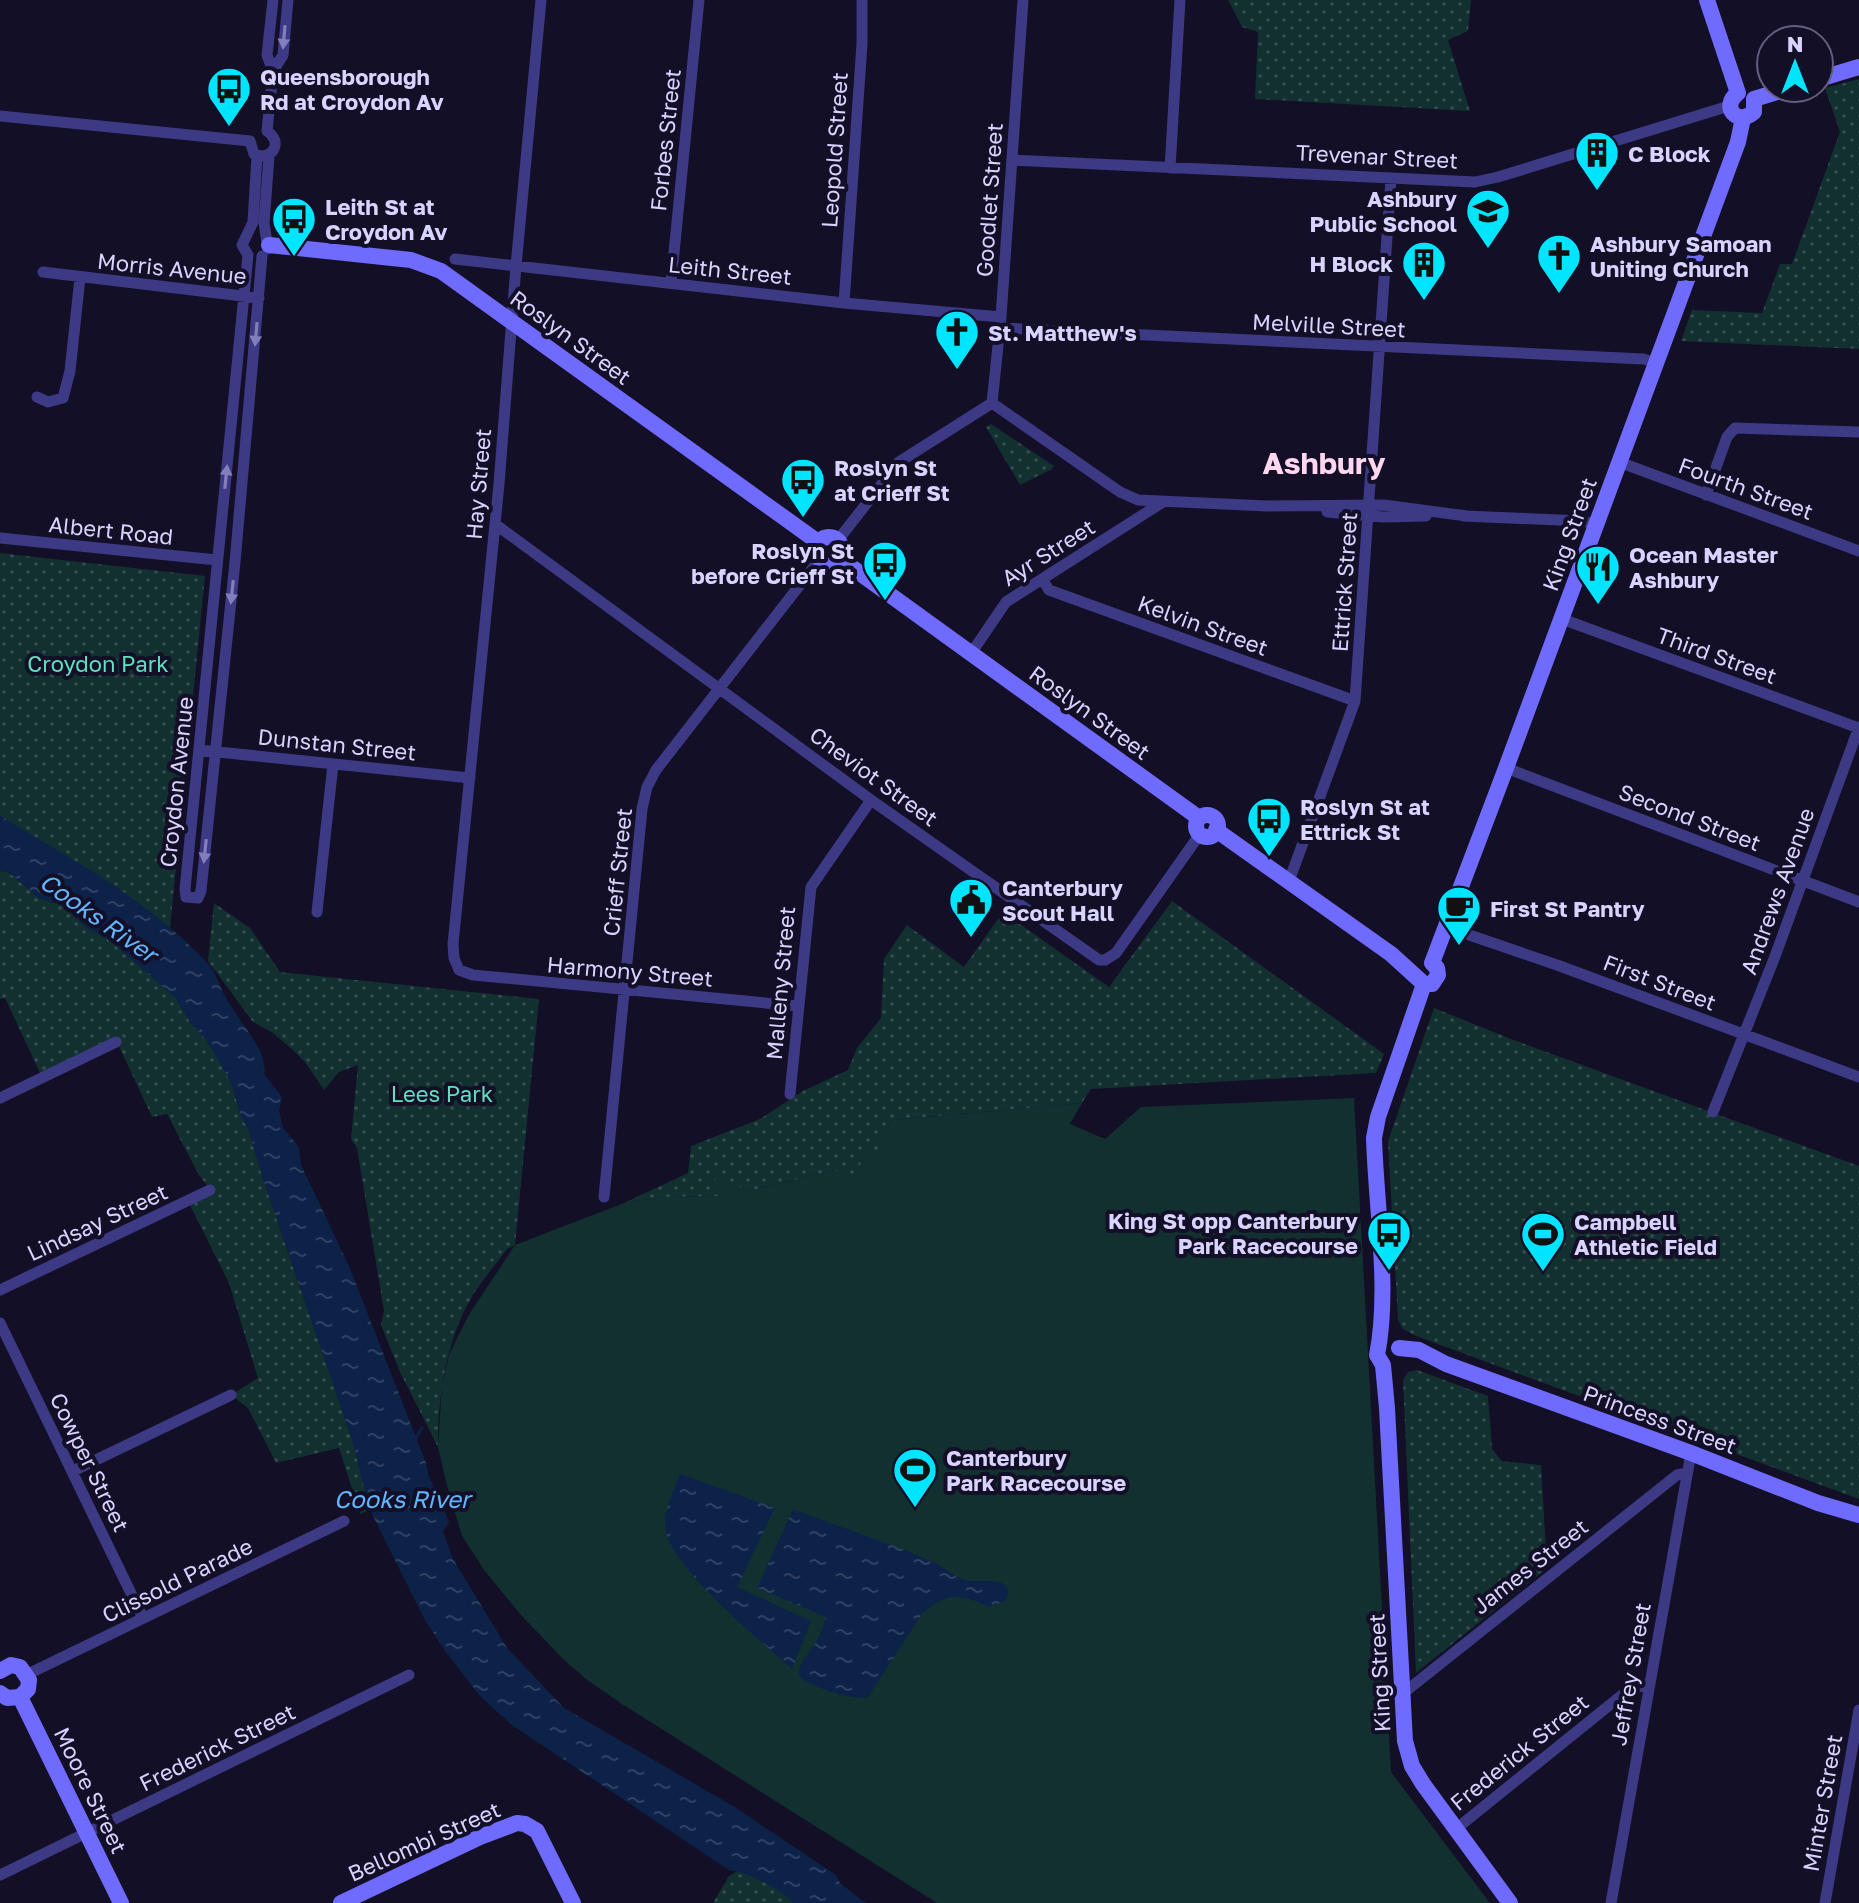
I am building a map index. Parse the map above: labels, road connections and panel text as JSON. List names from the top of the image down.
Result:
{
  "streets": {
    "street": [
      "Forbes Street",
      "Leopold Street",
      "Trevenar Street",
      "Goodlet Street",
      "Morris Avenue",
      "Leith Street",
      "Melville Street",
      "Roslyn Street",
      "Hay Street",
      "Fourth Street",
      "Albert Road",
      "King Street",
      "Ayr Street",
      "Ettrick Street",
      "Kelvin Street",
      "Third Street",
      "Dunstan Street",
      "Cheviot Street",
      "Croydon Avenue",
      "Second Street",
      "Crieff Street",
      "Andrews Avenue",
      "Harmony Street",
      "First Street",
      "Malleny Street",
      "Lindsay Street",
      "Princess Street",
      "Cowper Street",
      "James Street",
      "Clissold Parade",
      "Jeffrey Street",
      "Frederick Street",
      "Moore Street",
      "Minter Street",
      "Bellombi Street"
    ]
  },
  "crossings": [
    ["Forbes Street", "Leith Street"],
    ["Leopold Street", "Leith Street"],
    ["Trevenar Street", "Goodlet Street"],
    ["Trevenar Street", "King Street"],
    ["Trevenar Street", "Ettrick Street"],
    ["Goodlet Street", "Leith Street"],
    ["Goodlet Street", "Melville Street"],
    ["Morris Avenue", "Croydon Avenue"],
    ["Leith Street", "Melville Street"],
    ["Leith Street", "Hay Street"],
    ["Melville Street", "King Street"],
    ["Melville Street", "Ettrick Street"],
    ["Roslyn Street", "Hay Street"],
    ["Roslyn Street", "King Street"],
    ["Roslyn Street", "Ayr Street"],
    ["Roslyn Street", "Ettrick Street"],
    ["Roslyn Street", "Cheviot Street"],
    ["Roslyn Street", "Croydon Avenue"],
    ["Roslyn Street", "Crieff Street"],
    ["Hay Street", "Dunstan Street"],
    ["Hay Street", "Cheviot Street"],
    ["Hay Street", "Harmony Street"],
    ["Fourth Street", "King Street"],
    ["Albert Road", "Croydon Avenue"],
    ["King Street", "Third Street"],
    ["King Street", "Second Street"],
    ["King Street", "First Street"],
    ["King Street", "Princess Street"],
    ["King Street", "James Street"],
    ["King Street", "Frederick Street"],
    ["Ayr Street", "Kelvin Street"],
    ["Ettrick Street", "Kelvin Street"],
    ["Third Street", "Andrews Avenue"],
    ["Dunstan Street", "Croydon Avenue"],
    ["Cheviot Street", "Crieff Street"],
    ["Cheviot Street", "Malleny Street"],
    ["Second Street", "Andrews Avenue"],
    ["Crieff Street", "Harmony Street"],
    ["Andrews Avenue", "First Street"],
    ["Harmony Street", "Malleny Street"],
    ["Princess Street", "Jeffrey Street"],
    ["Cowper Street", "Clissold Parade"],
    ["James Street", "Jeffrey Street"],
    ["Jeffrey Street", "Frederick Street"],
    ["Frederick Street", "Moore Street"]
  ],
  "districts": ["Ashbury"],
  "water": ["Cooks River"],
  "parks": ["Croydon Park", "Lees Park"],
  "places": {
    "bus stop": [
      "Queensborough Rd at Croydon Av",
      "Leith St at Croydon Av",
      "Roslyn St at Crieff St",
      "Roslyn St before Crieff St",
      "Roslyn St at Ettrick St",
      "King St opp Canterbury Park Racecourse"
    ],
    "building": ["C Block", "H Block"],
    "school or university": ["Ashbury Public School"],
    "church": ["Ashbury Samoan Uniting Church", "St. Matthew's"],
    "restaurant": ["Ocean Master Ashbury"],
    "public building": ["Canterbury Scout Hall"],
    "cafe": ["First St Pantry"],
    "sports": ["Campbell Athletic Field", "Canterbury Park Racecourse"]
  },
  "north": "top"
}
